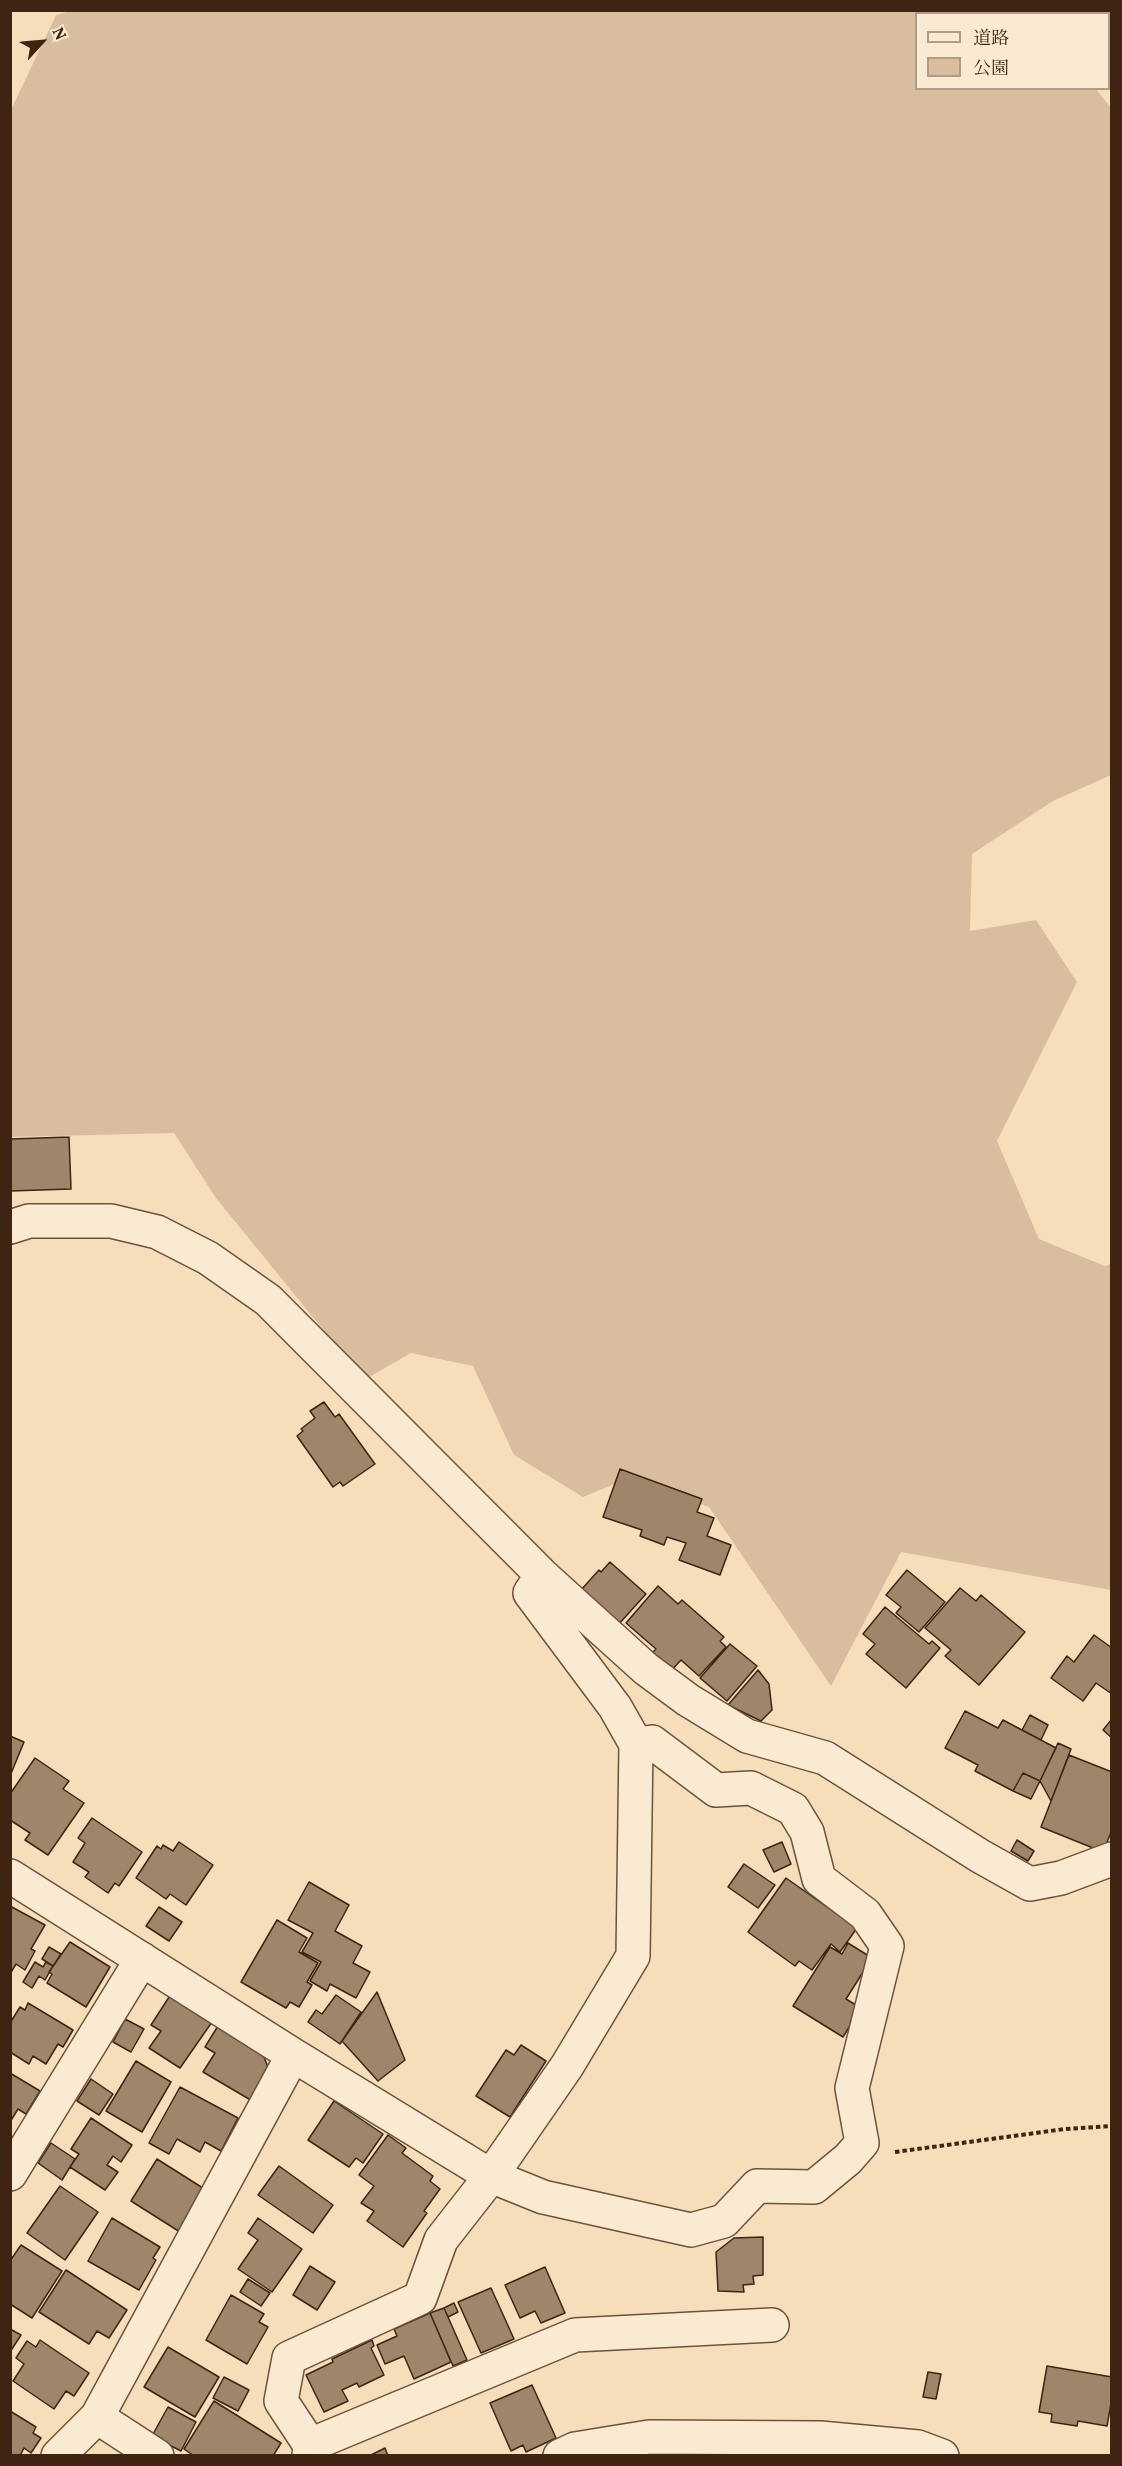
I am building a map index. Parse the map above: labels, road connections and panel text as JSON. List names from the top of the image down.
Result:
{
  "legend": ["道路", "公園"],
  "north": "top right"
}
